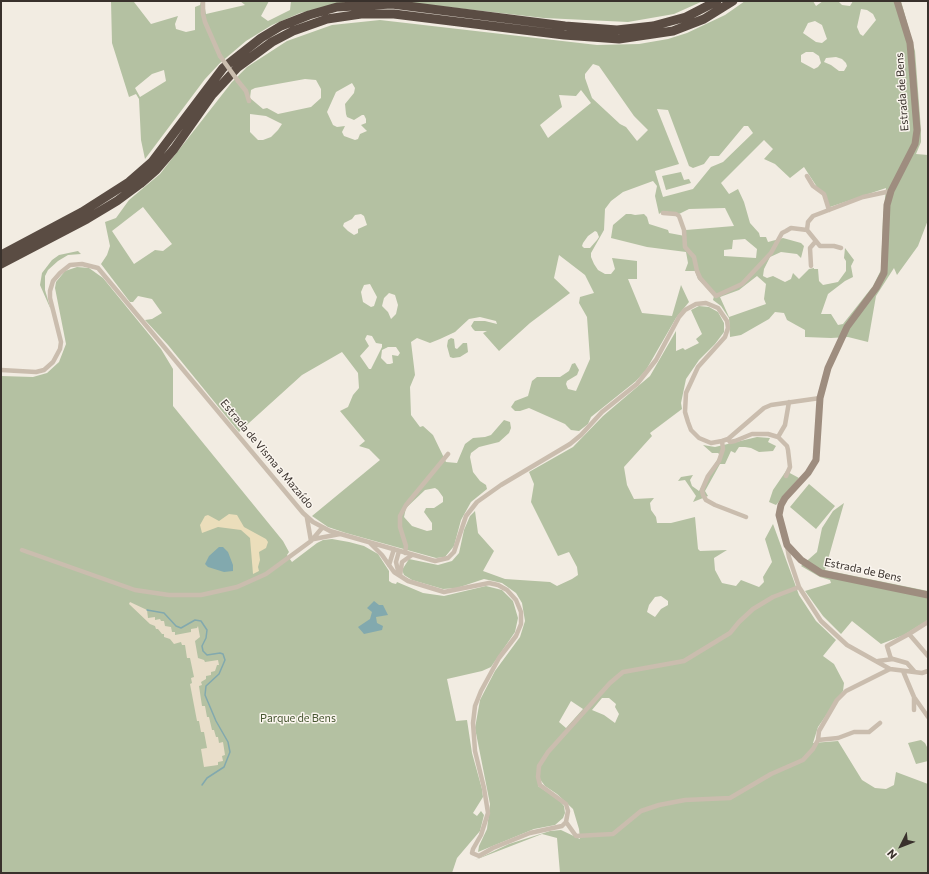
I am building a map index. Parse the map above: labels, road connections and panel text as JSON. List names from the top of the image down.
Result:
{
  "streets": {
    "street": ["Estrada de Bens", "Estrada de Visma a Mazaído"]
  },
  "parks": ["Parque de Bens"],
  "north": "bottom left"
}
